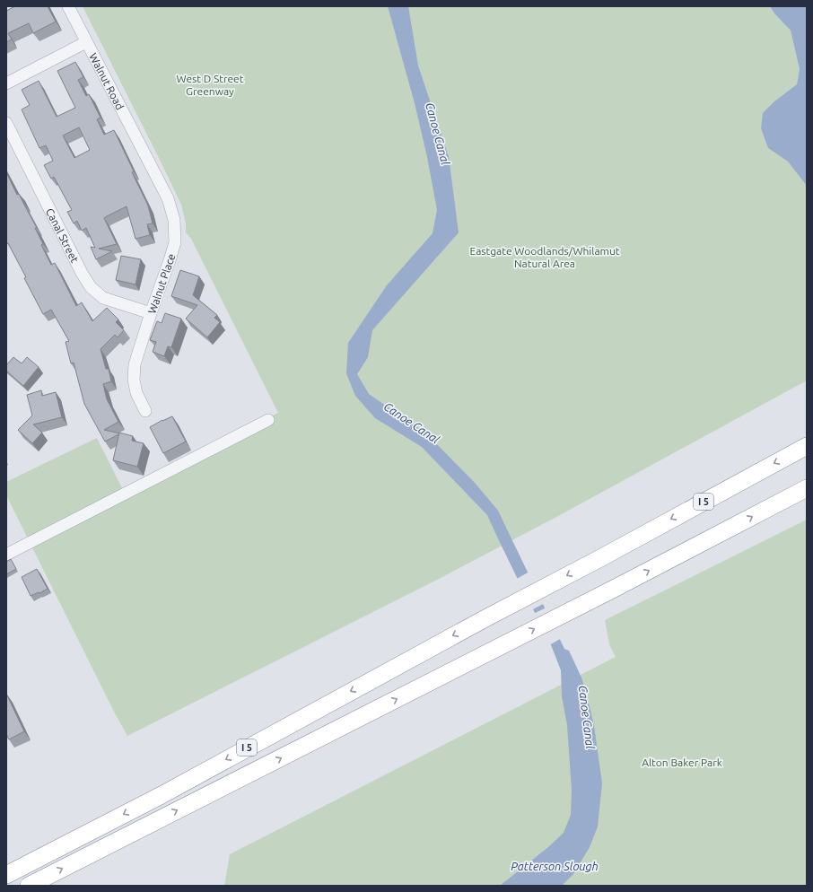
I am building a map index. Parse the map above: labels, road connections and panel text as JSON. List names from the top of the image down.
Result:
{
  "streets": {
    "highway": ["I 5"],
    "street": ["Walnut Road", "Canal Street", "Walnut Place"]
  },
  "crossings": [
    ["Walnut Road", "Walnut Place"],
    ["Canal Street", "Walnut Place"]
  ],
  "water": ["Canoe Canal", "Patterson Slough"],
  "parks": ["West D Street Greenway", "Eastgate Woodlands/Whilamut Natural Area", "Alton Baker Park"]
}
